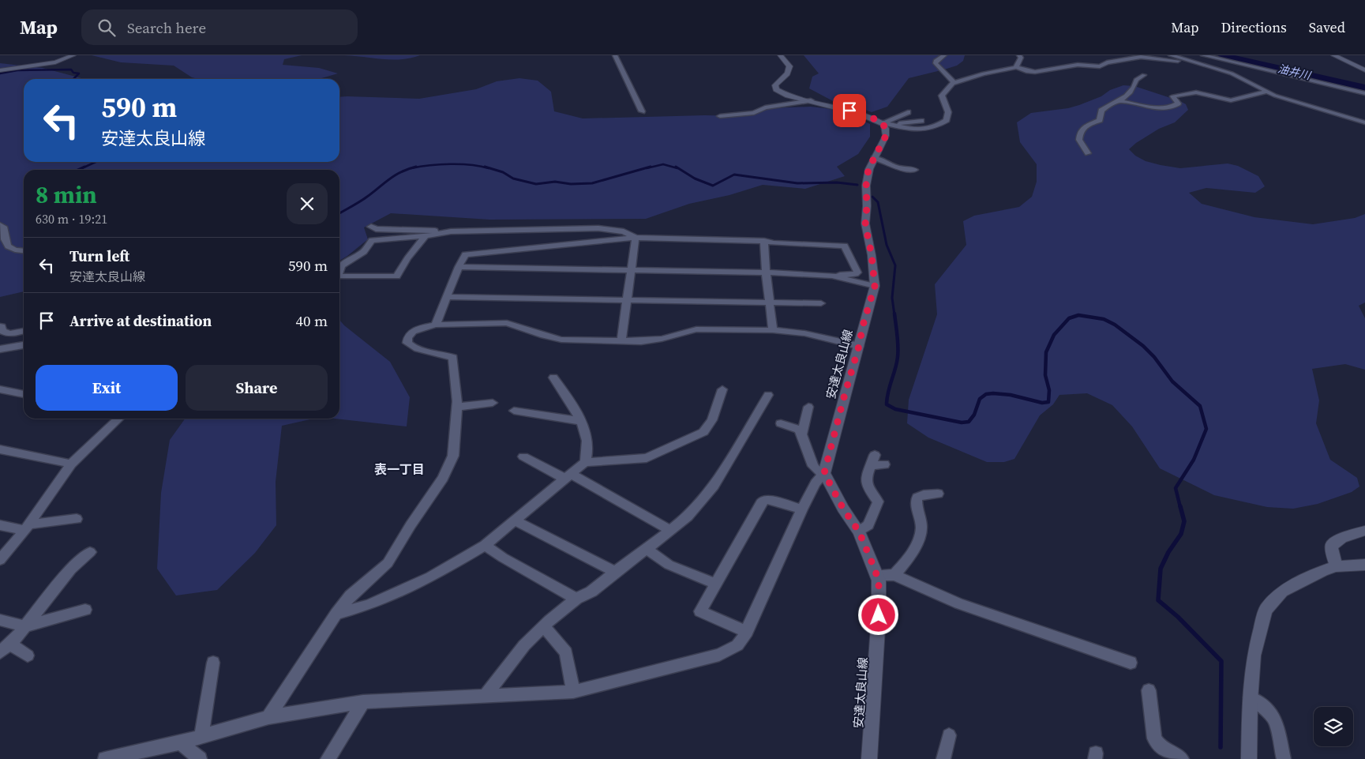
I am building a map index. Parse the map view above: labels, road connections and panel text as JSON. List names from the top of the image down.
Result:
{
  "streets": {
    "main road": ["安達太良山線"]
  },
  "districts": ["表一丁目"],
  "water": ["油井川"],
  "page": {
    "header": "Map",
    "search": "Search here",
    "nav": ["Map", "Directions", "Saved"],
    "turn": ["590 m", "安達太良山線"],
    "heading": ["8 min", "630 m · 19:21"],
    "list": [
      {
        "name": "Turn left",
        "note": "安達太良山線",
        "value": "590 m"
      },
      {
        "name": "Arrive at destination",
        "value": "40 m"
      }
    ],
    "buttons": ["Exit", "Share"]
  }
}
